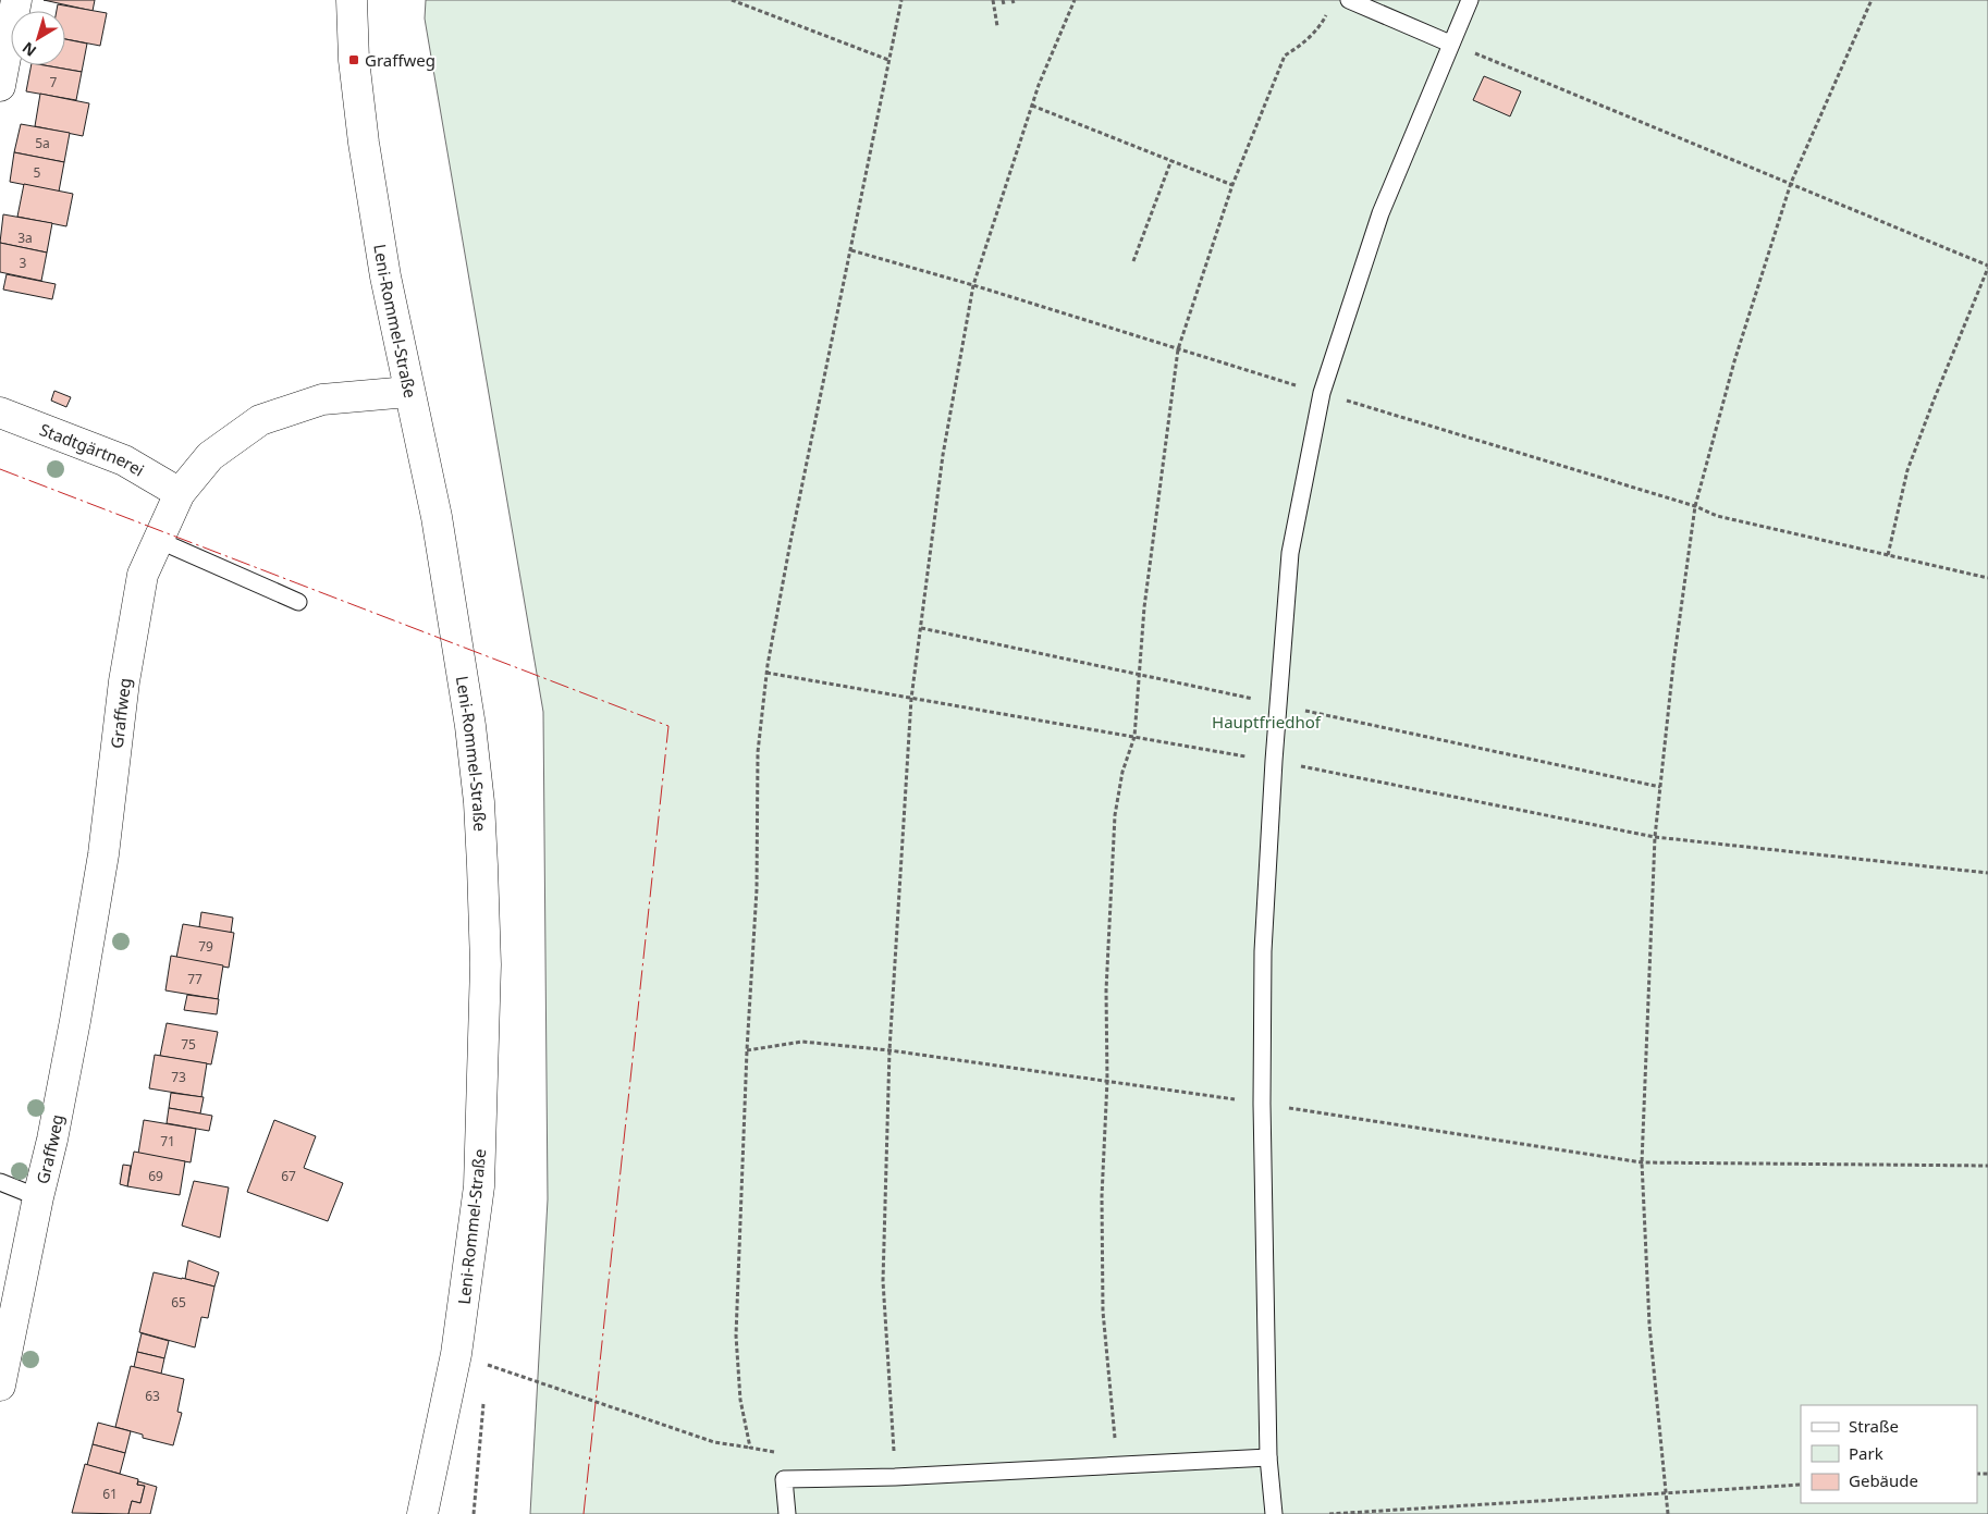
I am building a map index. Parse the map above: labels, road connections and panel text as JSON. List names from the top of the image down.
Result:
{
  "streets": {
    "main road": ["Leni-Rommel-Straße", "Stadtgärtnerei", "Graffweg"]
  },
  "crossings": [
    ["Leni-Rommel-Straße", "Graffweg"],
    ["Stadtgärtnerei", "Graffweg"]
  ],
  "parks": ["Hauptfriedhof"],
  "places": {
    "transit": ["Graffweg"]
  },
  "house_numbers": [
    "7",
    "5a",
    "5",
    "3a",
    "3",
    "79",
    "77",
    "75",
    "73",
    "71",
    "69",
    "67",
    "65",
    "63",
    "61"
  ],
  "legend": ["Straße", "Park", "Gebäude"],
  "north": "bottom left"
}
